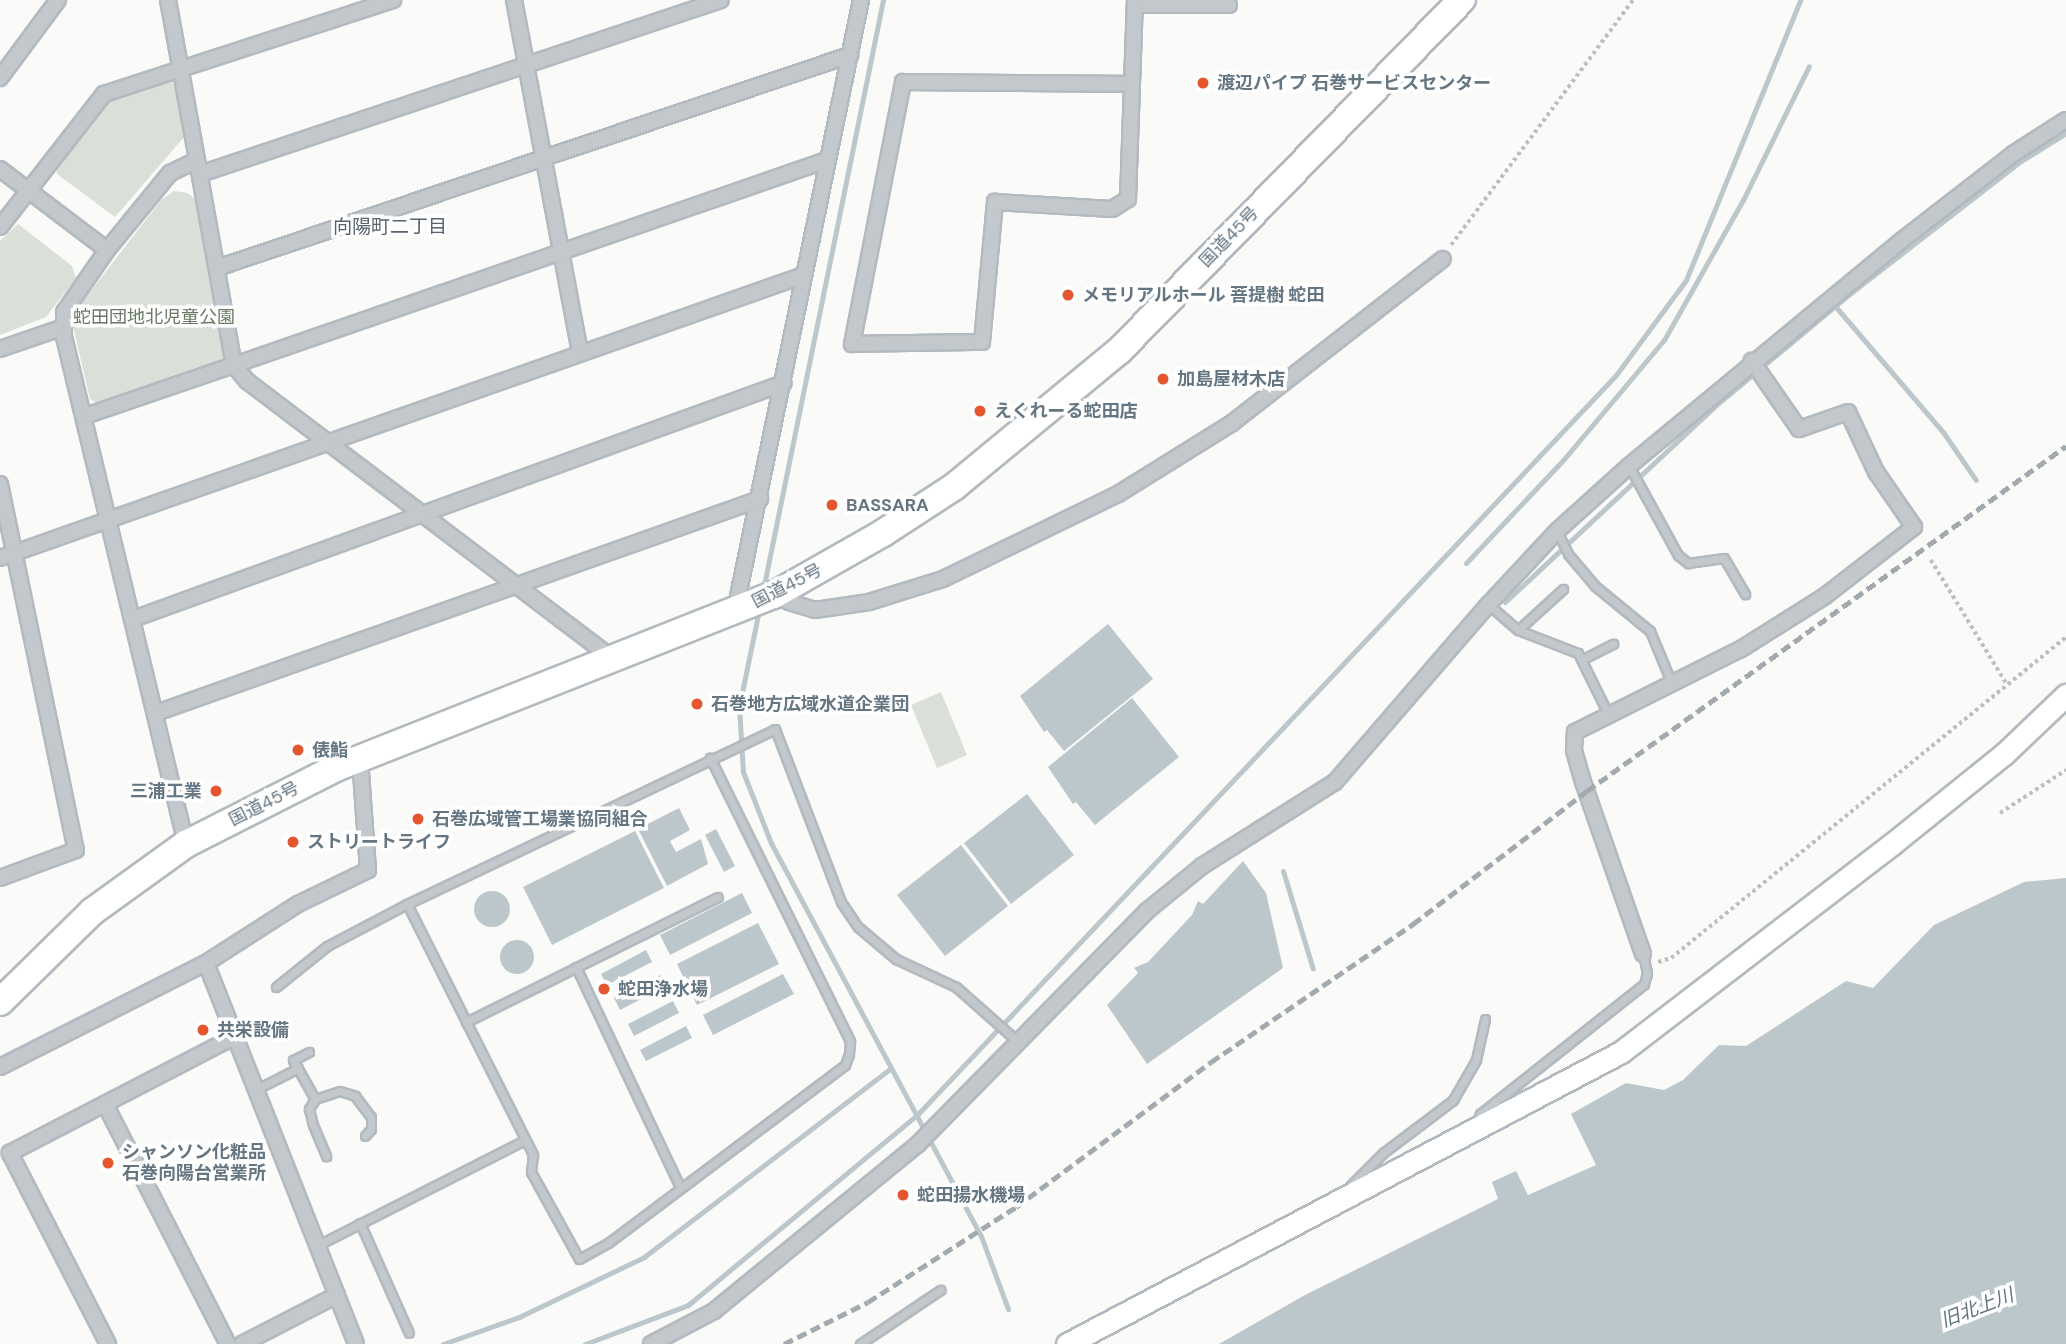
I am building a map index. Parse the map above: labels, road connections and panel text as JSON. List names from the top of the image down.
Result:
{
  "streets": {
    "highway": ["国道45号"]
  },
  "districts": ["向陽町二丁目"],
  "water": ["旧北上川"],
  "parks": ["蛇田団地北児童公園"],
  "places": [
    "渡辺パイプ 石巻サービスセンター",
    "メモリアルホール 菩提樹 蛇田",
    "加島屋材木店",
    "えくれーる蛇田店",
    "BASSARA",
    "石巻地方広域水道企業団",
    "俵鮨",
    "三浦工業",
    "石巻広域管工場業協同組合",
    "ストリートライフ",
    "蛇田浄水場",
    "共栄設備",
    "シャンソン化粧品 石巻向陽台営業所",
    "蛇田揚水機場"
  ]
}
